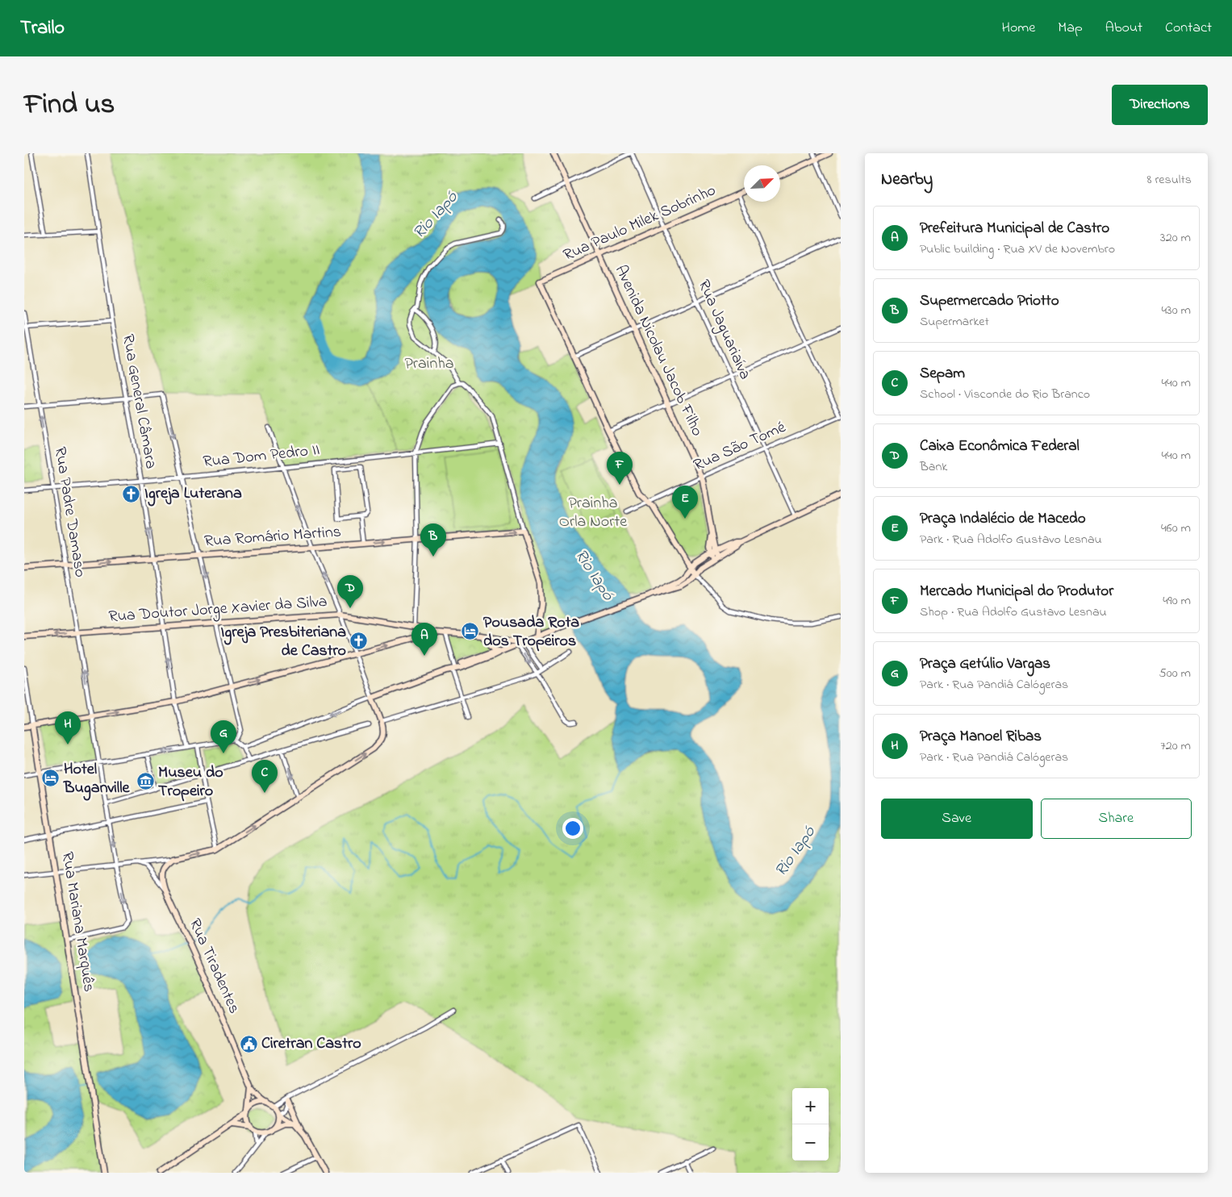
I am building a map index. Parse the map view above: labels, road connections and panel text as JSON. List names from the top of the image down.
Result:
{
  "streets": {
    "street": [
      "Rua Paulo Milek Sobrinho",
      "Rua Jaguariaíva",
      "Avenida Nicolau Jacob Filho",
      "Rua General Câmara",
      "Rua São Tomé",
      "Rua Dom Pedro II",
      "Rua Padre Damaso",
      "Rua Romário Martins",
      "Rua Doutor Jorge Xavier da Silva",
      "Rua Mariana Marquês",
      "Rua Tiradentes"
    ]
  },
  "crossings": [
    ["Rua Paulo Milek Sobrinho", "Rua Jaguariaíva"],
    ["Rua Paulo Milek Sobrinho", "Avenida Nicolau Jacob Filho"],
    ["Rua Jaguariaíva", "Rua São Tomé"],
    ["Avenida Nicolau Jacob Filho", "Rua São Tomé"],
    ["Rua General Câmara", "Rua Dom Pedro II"],
    ["Rua General Câmara", "Rua Romário Martins"],
    ["Rua General Câmara", "Rua Doutor Jorge Xavier da Silva"],
    ["Rua Dom Pedro II", "Rua Padre Damaso"],
    ["Rua Padre Damaso", "Rua Romário Martins"],
    ["Rua Padre Damaso", "Rua Doutor Jorge Xavier da Silva"],
    ["Rua Padre Damaso", "Rua Mariana Marquês"]
  ],
  "one_way": ["Rua Romário Martins"],
  "water": ["Rio Iapó"],
  "parks": ["Prainha", "Prainha Orla Norte"],
  "places": {
    "church": ["Igreja Luterana", "Igreja Presbiteriana de Castro"],
    "hotel": ["Pousada Rota dos Tropeiros", "Hotel Buganville"],
    "museum": ["Museu do Tropeiro"],
    "public building": ["Ciretran Castro"]
  },
  "north": "top right",
  "page": {
    "header": "Trailo",
    "nav": [
      "Home",
      "Map",
      "About",
      "Contact"
    ],
    "title": "Find us",
    "buttons": [
      "Directions",
      ["Save", "Share"]
    ],
    "heading": ["Nearby", "8 results"],
    "list": [
      {
        "mark": "A",
        "name": "Prefeitura Municipal de Castro",
        "note": "Public building · Rua XV de Novembro",
        "value": "320 m"
      },
      {
        "mark": "B",
        "name": "Supermercado Priotto",
        "note": "Supermarket",
        "value": "430 m"
      },
      {
        "mark": "C",
        "name": "Sepam",
        "note": "School · Visconde do Rio Branco",
        "value": "440 m"
      },
      {
        "mark": "D",
        "name": "Caixa Econômica Federal",
        "note": "Bank",
        "value": "440 m"
      },
      {
        "mark": "E",
        "name": "Praça Indalécio de Macedo",
        "note": "Park · Rua Adolfo Gustavo Lesnau",
        "value": "460 m"
      },
      {
        "mark": "F",
        "name": "Mercado Municipal do Produtor",
        "note": "Shop · Rua Adolfo Gustavo Lesnau",
        "value": "490 m"
      },
      {
        "mark": "G",
        "name": "Praça Getúlio Vargas",
        "note": "Park · Rua Pandiá Calógeras",
        "value": "500 m"
      },
      {
        "mark": "H",
        "name": "Praça Manoel Ribas",
        "note": "Park · Rua Pandiá Calógeras",
        "value": "720 m"
      }
    ],
    "pins": [
      "F",
      "E",
      "B",
      "D",
      "A",
      "H",
      "G",
      "C"
    ],
    "map_buttons": ["+", "−"]
  }
}
